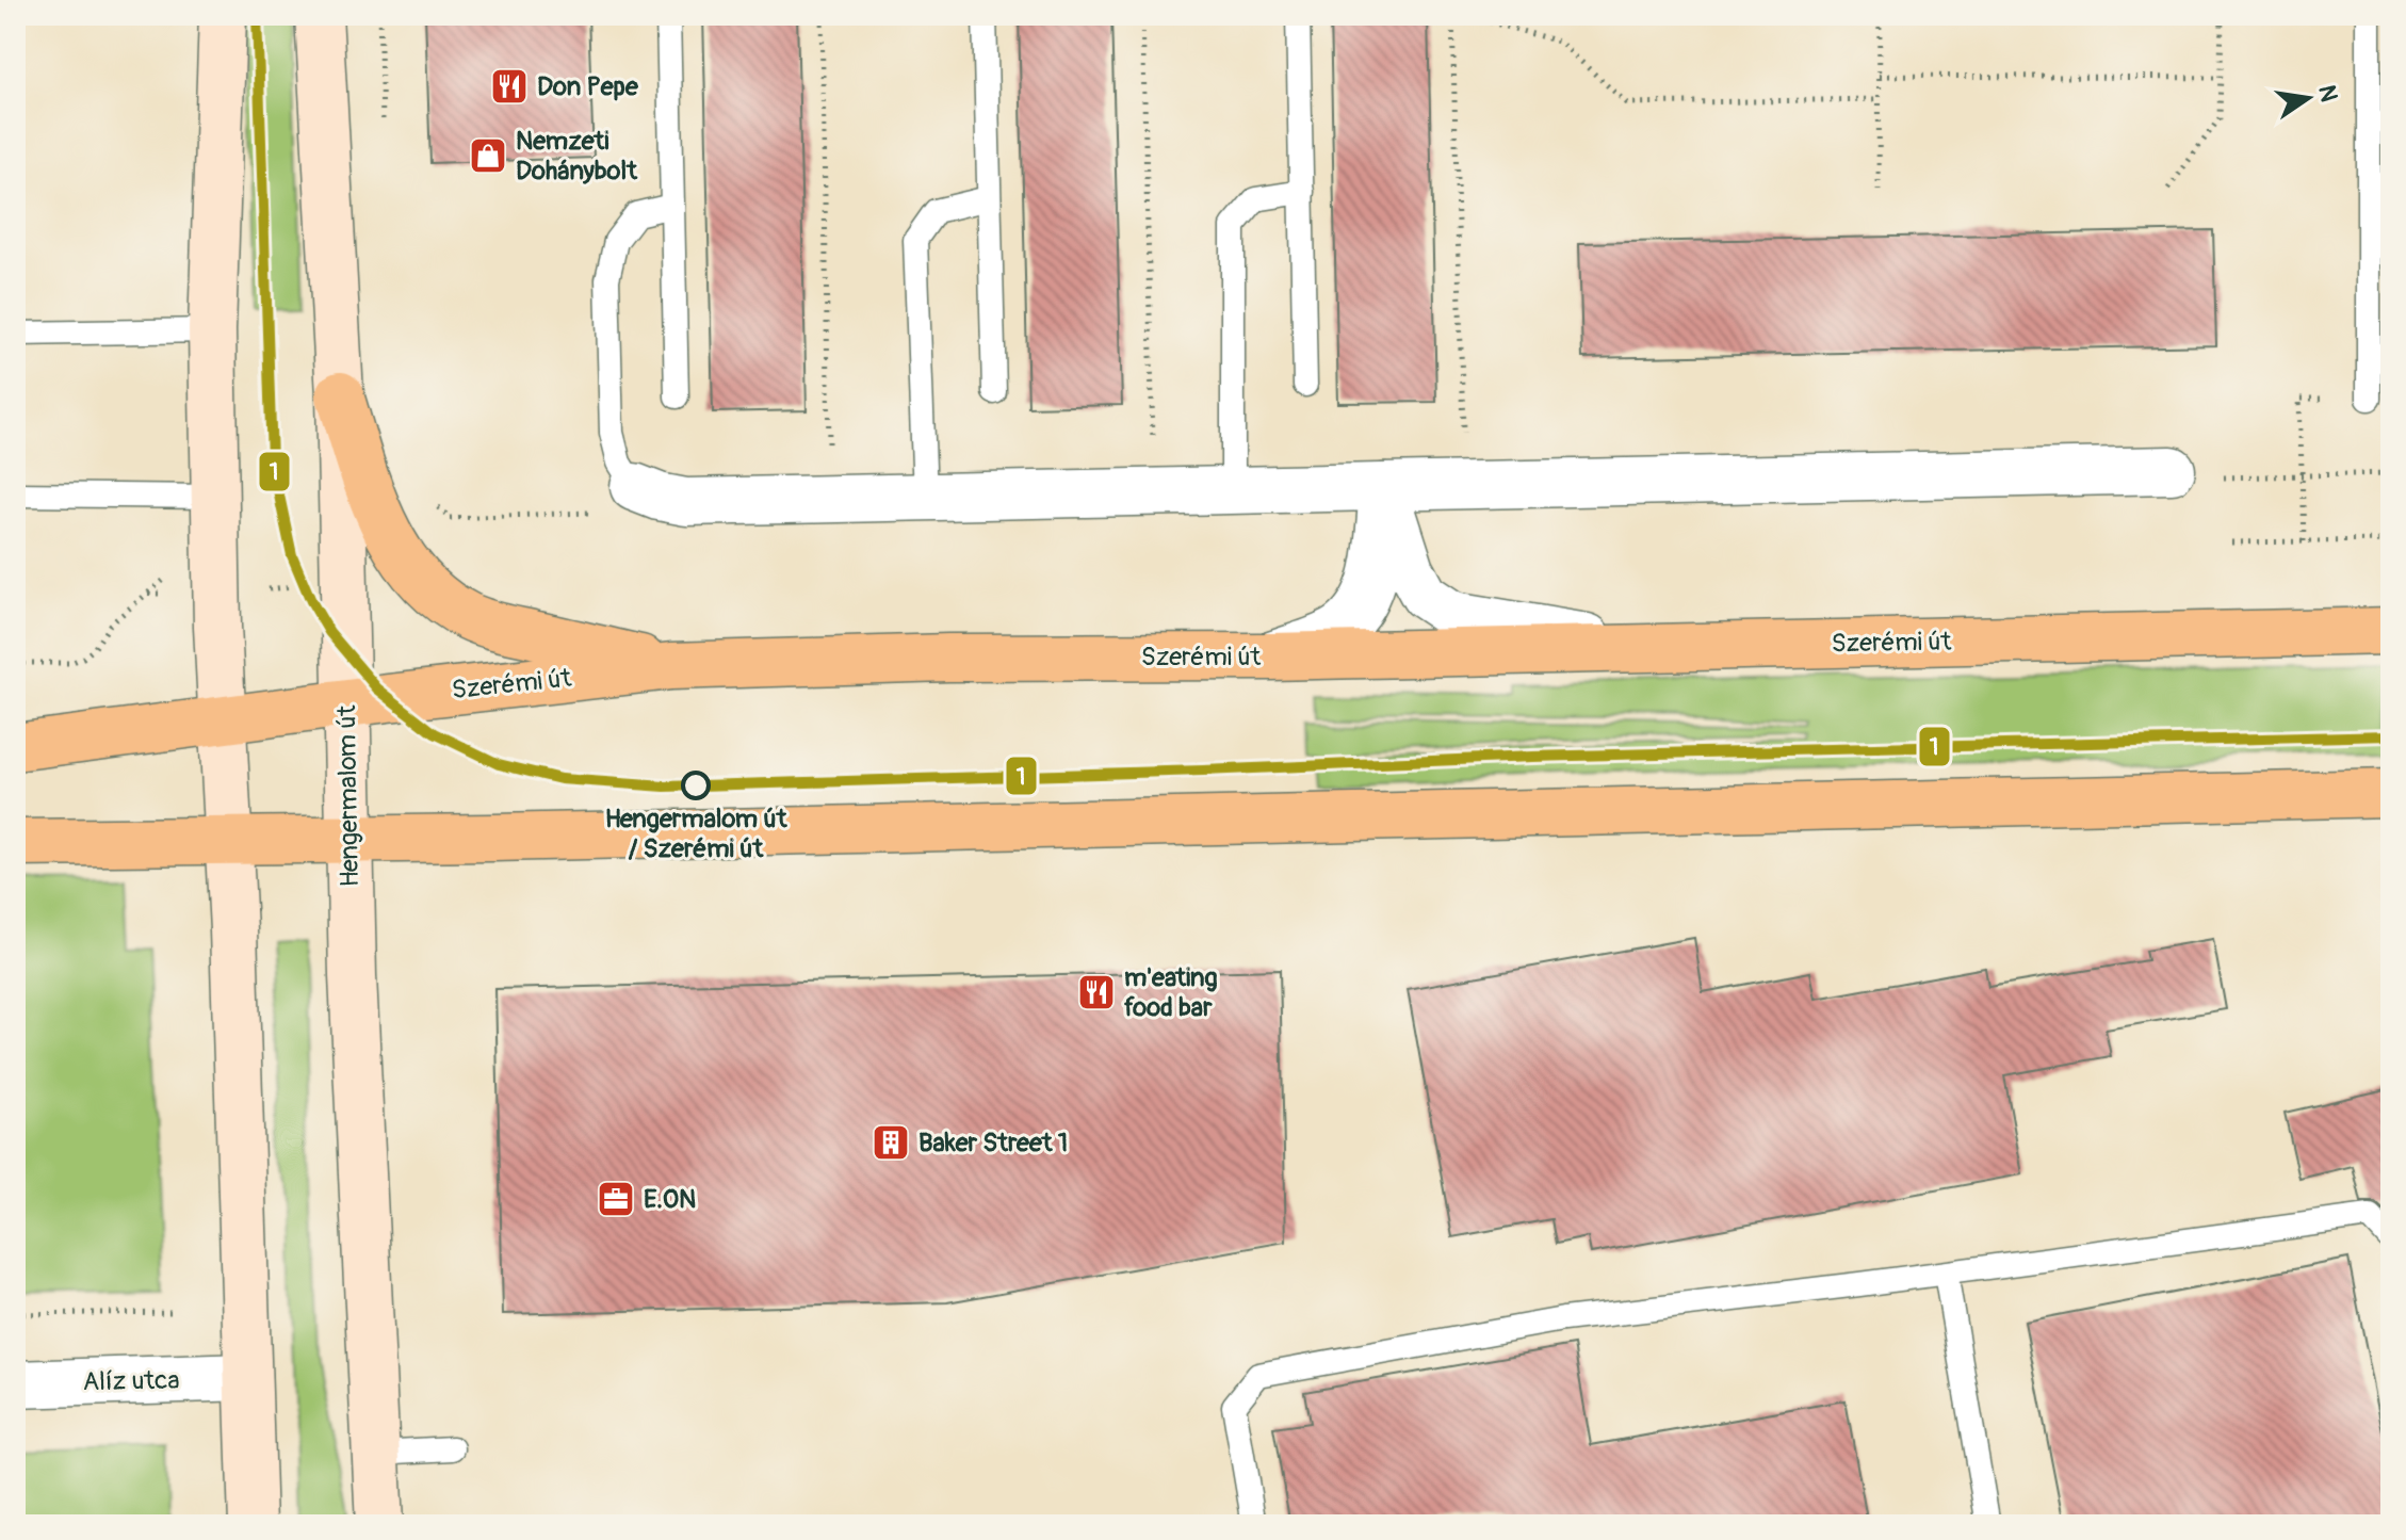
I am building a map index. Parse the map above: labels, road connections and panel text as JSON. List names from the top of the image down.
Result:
{
  "streets": {
    "main road": ["Szerémi út", "Hengermalom út"],
    "street": ["Alíz utca"]
  },
  "crossings": [
    ["Szerémi út", "Hengermalom út"]
  ],
  "places": {
    "restaurant": ["Don Pepe", "m'eating food bar"],
    "shop": ["Nemzeti Dohánybolt"],
    "other": ["Hengermalom út / Szerémi út"],
    "building": ["Baker Street 1"],
    "office": ["E.ON"]
  },
  "lines": ["tram line 1"],
  "north": "right"
}
